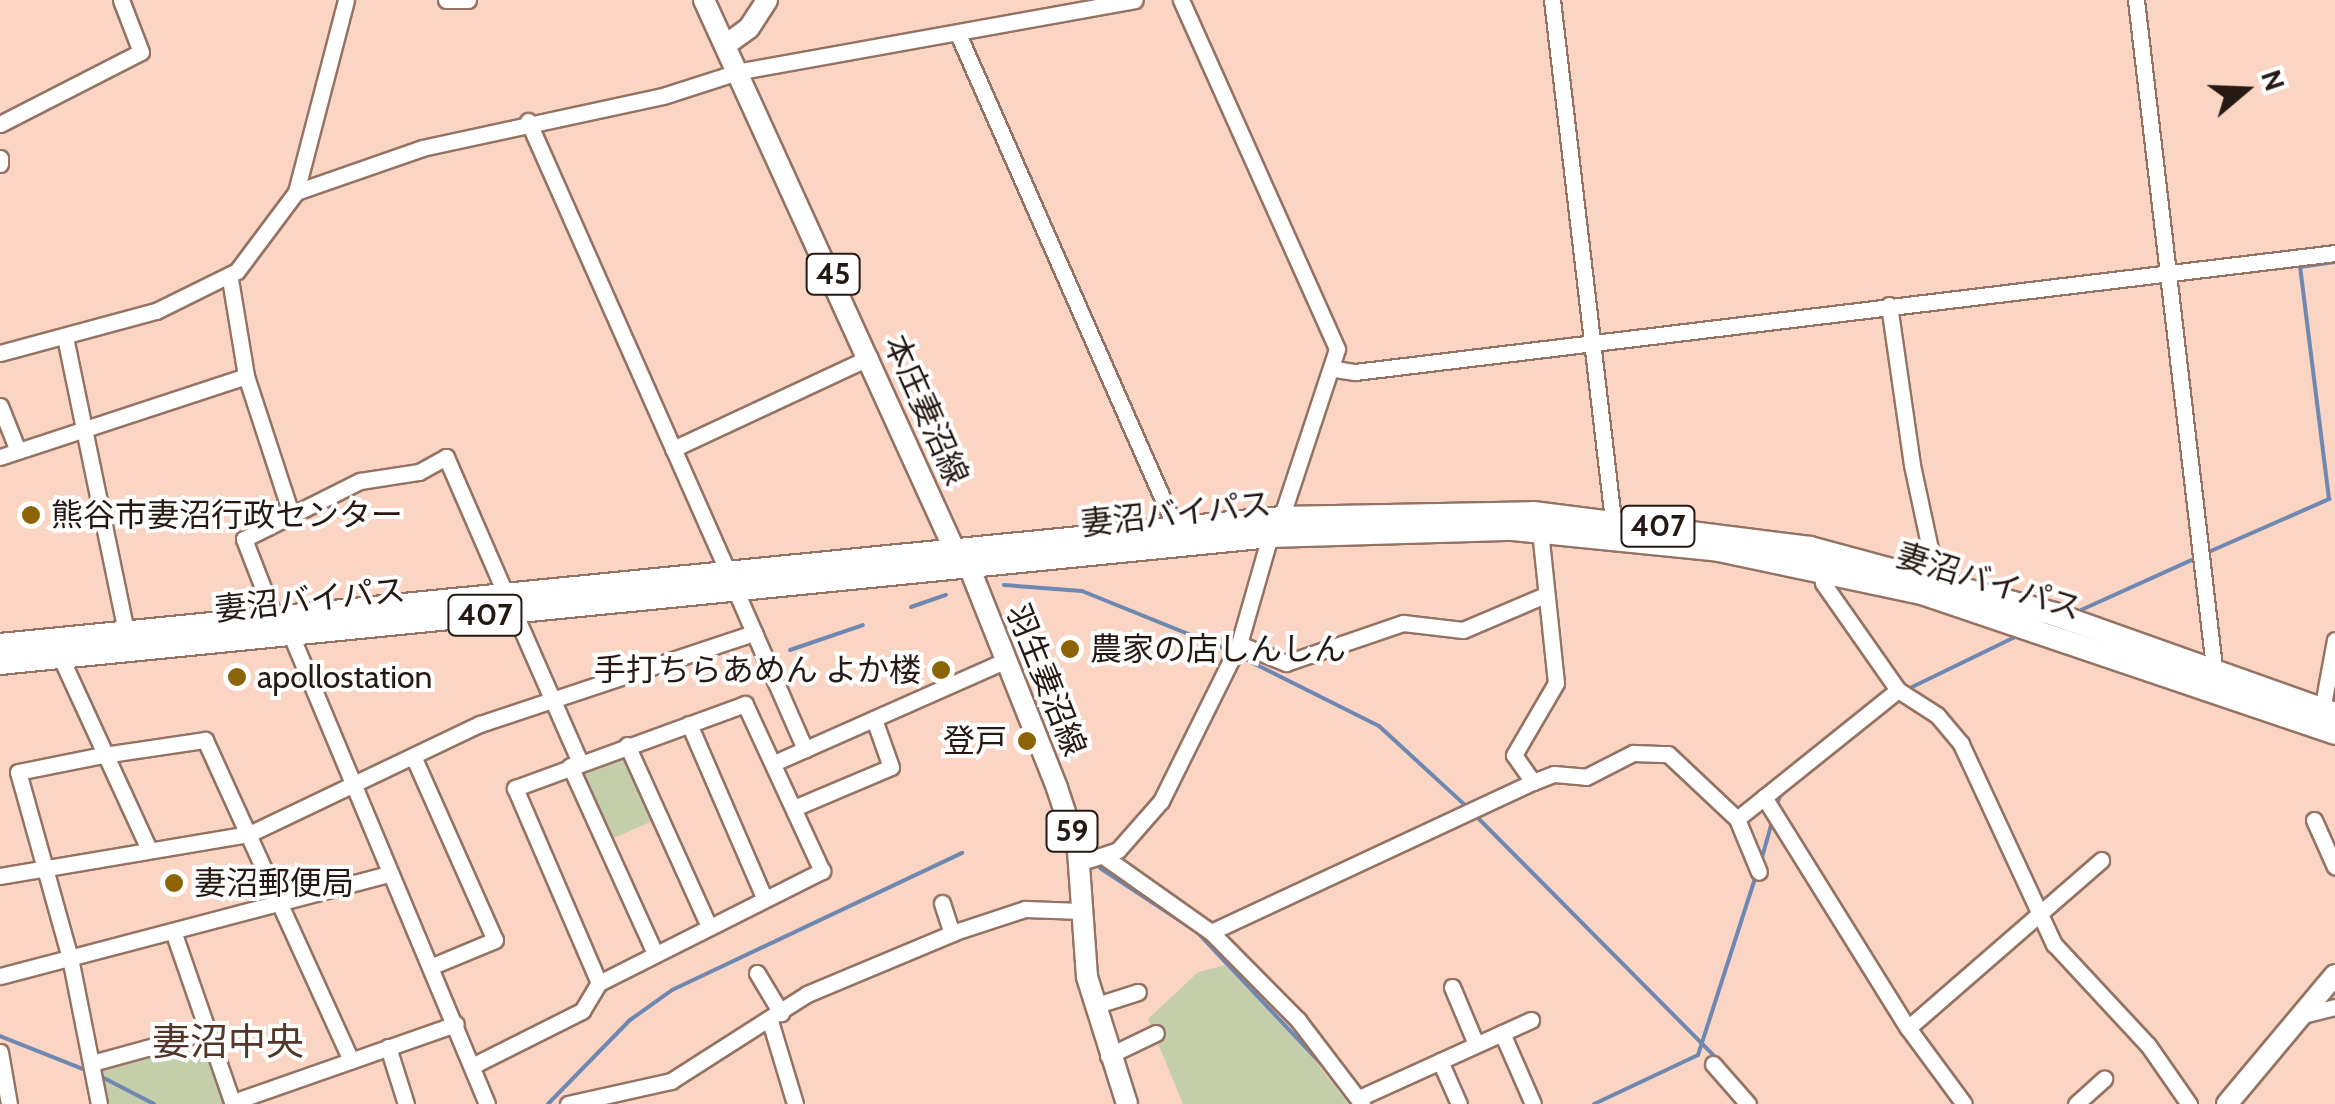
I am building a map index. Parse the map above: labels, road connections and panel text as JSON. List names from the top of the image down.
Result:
{
  "streets": {
    "highway": ["妻沼バイパス", "407"],
    "main road": [
      "45",
      "本庄妻沼線",
      "羽生妻沼線",
      "59"
    ]
  },
  "crossings": [
    ["本庄妻沼線", "妻沼バイパス"],
    ["本庄妻沼線", "羽生妻沼線"],
    ["妻沼バイパス", "羽生妻沼線"]
  ],
  "districts": ["妻沼中央"],
  "places": [
    "熊谷市妻沼行政センター",
    "農家の店しんしん",
    "手打ちらあめん よか楼",
    "apollostation",
    "登戸",
    "妻沼郵便局"
  ],
  "north": "right"
}
